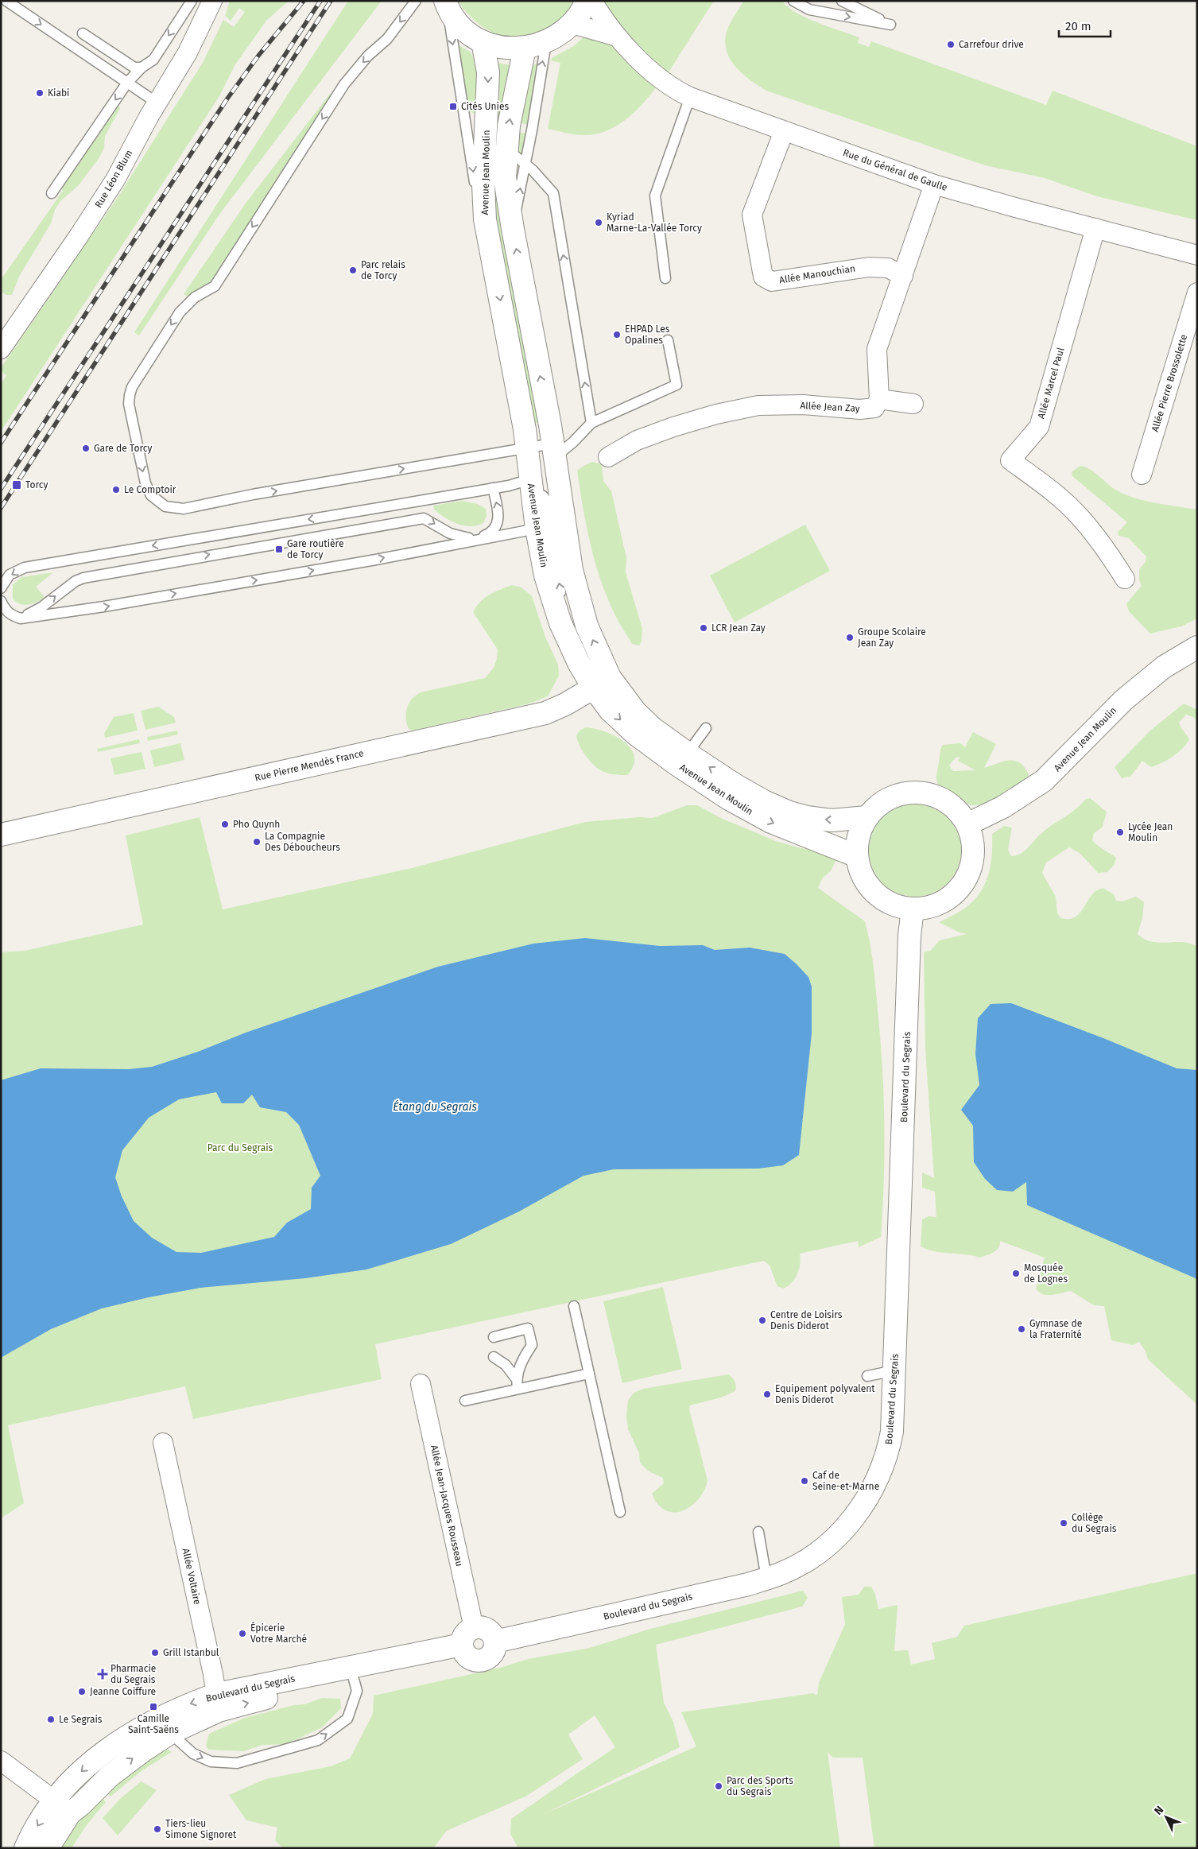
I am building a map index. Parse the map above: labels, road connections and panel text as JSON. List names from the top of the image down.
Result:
{
  "streets": {
    "street": [
      "Rue du Général de Gaulle",
      "Avenue Jean Moulin",
      "Rue Léon Blum",
      "Allée Manouchian",
      "Allée Marcel Paul",
      "Allée Pierre Brossolette",
      "Allée Jean Zay",
      "Rue Pierre Mendès France",
      "Boulevard du Segrais",
      "Allée Jean-Jacques Rousseau",
      "Allée Voltaire"
    ]
  },
  "crossings": [
    ["Rue du Général de Gaulle", "Allée Manouchian"],
    ["Rue du Général de Gaulle", "Allée Marcel Paul"],
    ["Avenue Jean Moulin", "Rue Pierre Mendès France"],
    ["Avenue Jean Moulin", "Boulevard du Segrais"],
    ["Boulevard du Segrais", "Allée Jean-Jacques Rousseau"],
    ["Boulevard du Segrais", "Allée Voltaire"]
  ],
  "water": ["Étang du Segrais"],
  "parks": ["Parc du Segrais"],
  "places": {
    "other": [
      "Carrefour drive",
      "Kiabi",
      "Kyriad Marne-La-Vallée Torcy",
      "Parc relais de Torcy",
      "EHPAD Les Opalines",
      "Gare de Torcy",
      "Le Comptoir",
      "LCR Jean Zay",
      "Groupe Scolaire Jean Zay",
      "Pho Quynh",
      "Lycée Jean Moulin",
      "La Compagnie Des Déboucheurs",
      "Mosquée de Lognes",
      "Centre de Loisirs Denis Diderot",
      "Gymnase de la Fraternité",
      "Equipement polyvalent Denis Diderot",
      "Caf de Seine-et-Marne",
      "Collège du Segrais",
      "Épicerie Votre Marché",
      "Grill Istanbul",
      "Jeanne Coiffure",
      "Le Segrais",
      "Parc des Sports du Segrais",
      "Tiers-lieu Simone Signoret"
    ],
    "transit": [
      "Cités Unies",
      "Torcy",
      "Gare routière de Torcy",
      "Camille Saint-Saëns"
    ],
    "health": ["Pharmacie du Segrais"]
  },
  "scale_bar": "20 m",
  "north": "top left"
}
